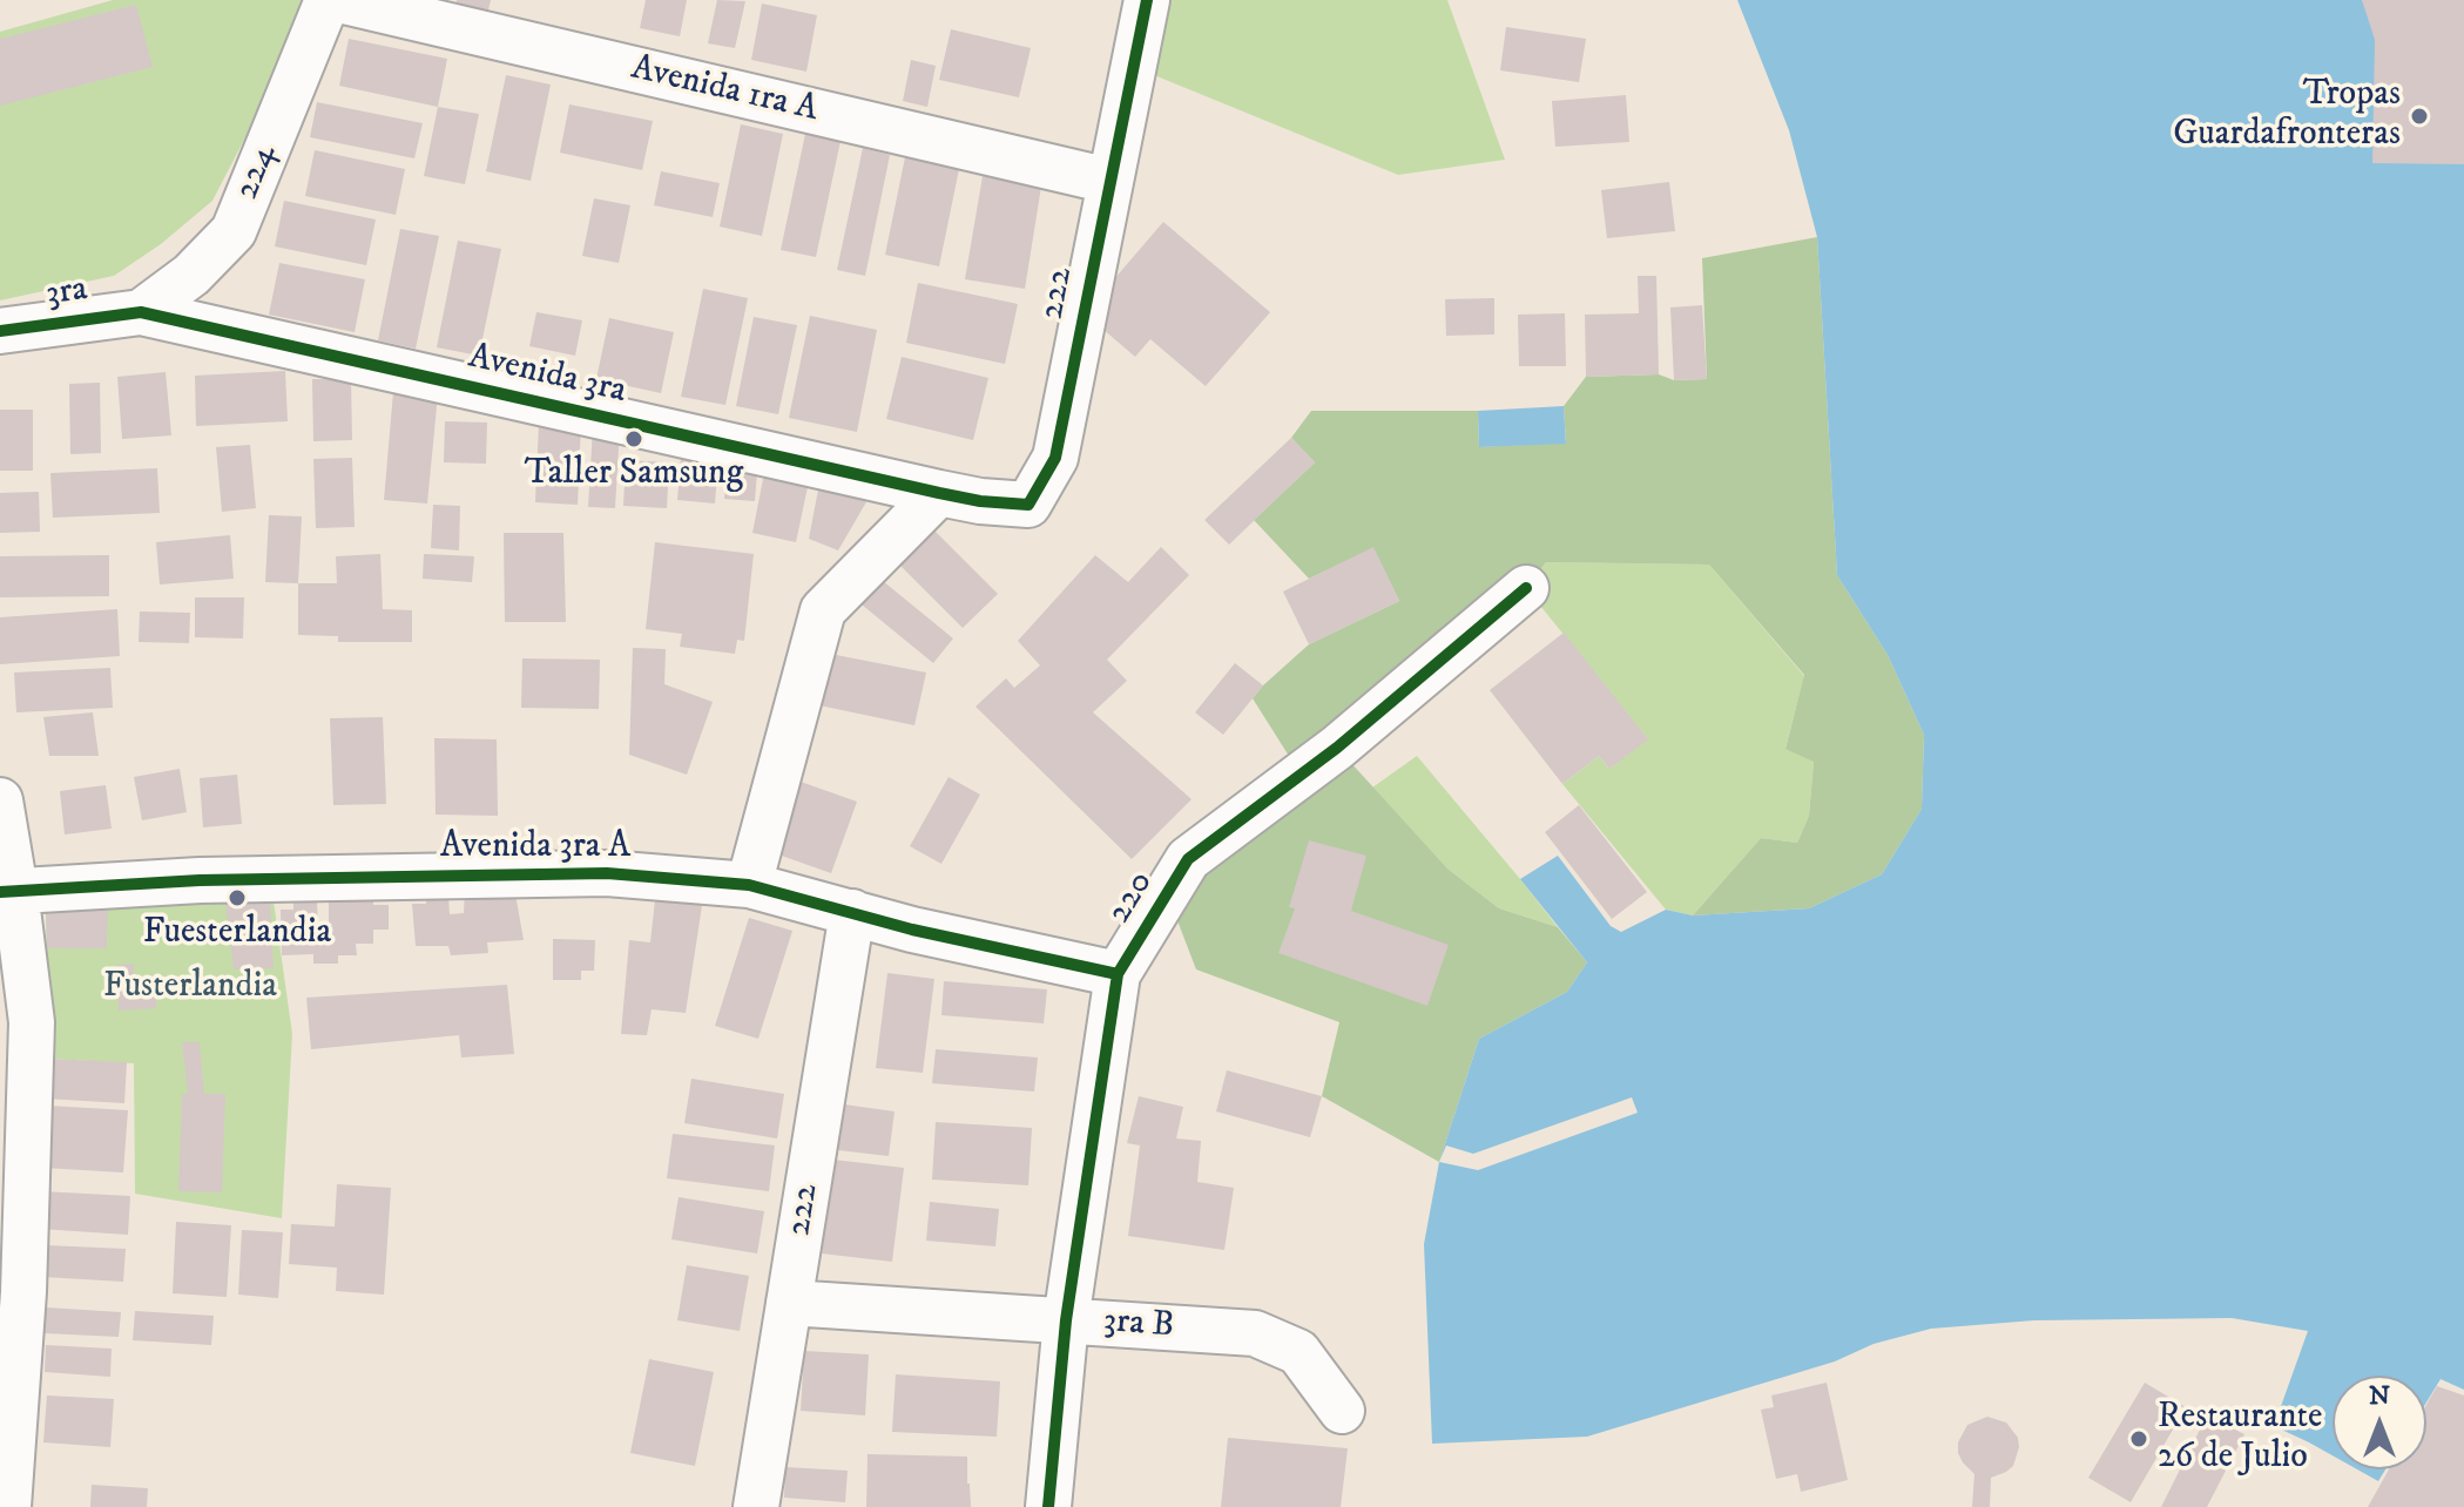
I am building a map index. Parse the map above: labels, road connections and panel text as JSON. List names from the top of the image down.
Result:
{
  "streets": {
    "street": [
      "Avenida 1ra A",
      "224",
      "3ra",
      "222",
      "Avenida 3ra",
      "Avenida 3ra A",
      "220",
      "3ra B"
    ]
  },
  "crossings": [
    ["Avenida 1ra A", "222"],
    ["224", "3ra"],
    ["224", "Avenida 3ra"],
    ["3ra", "Avenida 3ra"],
    ["222", "Avenida 3ra"],
    ["222", "Avenida 3ra A"],
    ["222", "3ra B"],
    ["Avenida 3ra A", "220"],
    ["220", "3ra B"]
  ],
  "parks": ["Fusterlandia"],
  "places": [
    "Tropas Guardafronteras",
    "Taller Samsung",
    "Fuesterlandia",
    "Restaurante 26 de Julio"
  ],
  "north": "top"
}
